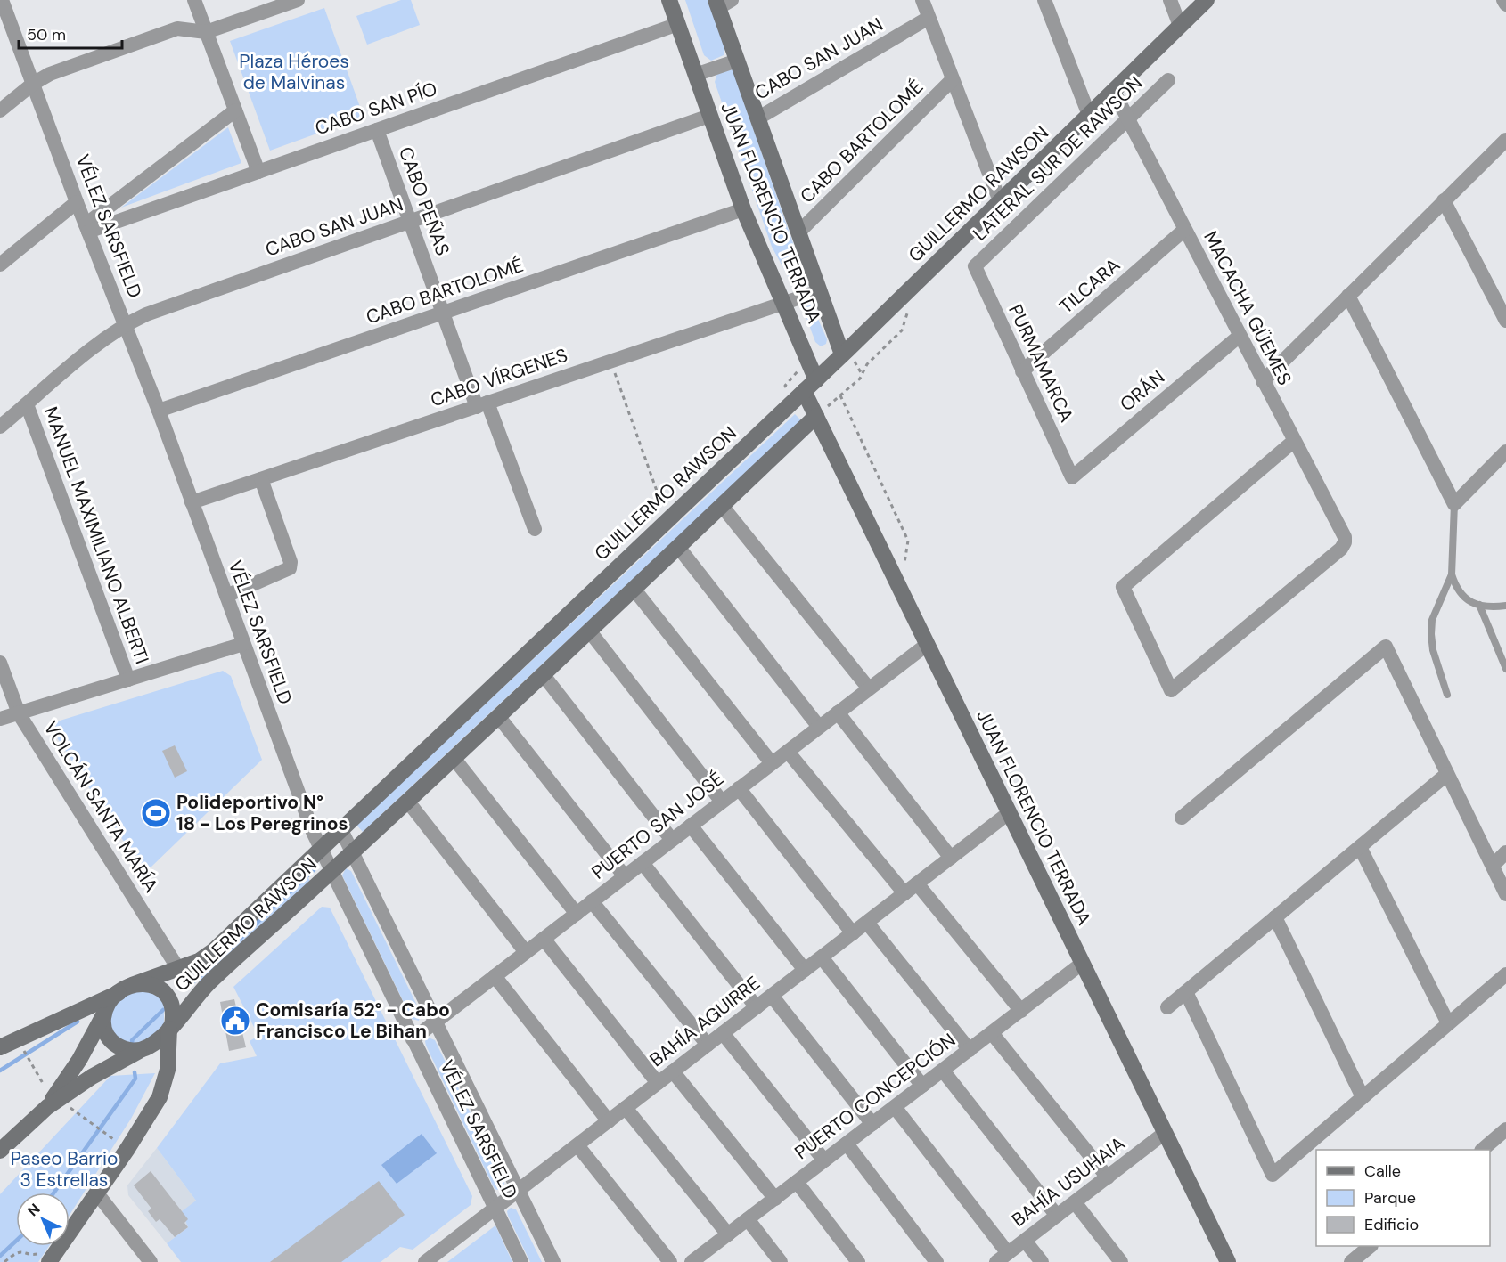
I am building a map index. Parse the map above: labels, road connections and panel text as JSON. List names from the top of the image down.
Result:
{
  "streets": {
    "main road": ["GUILLERMO RAWSON", "JUAN FLORENCIO TERRADA"],
    "street": [
      "CABO SAN JUAN",
      "CABO SAN PÍO",
      "CABO BARTOLOMÉ",
      "LATERAL SUR DE RAWSON",
      "CABO PEÑAS",
      "VÉLEZ SARSFIELD",
      "TILCARA",
      "MACACHA GÜEMES",
      "PURMAMARCA",
      "CABO VÍRGENES",
      "ORÁN",
      "MANUEL MAXIMILIANO ALBERTI",
      "VOLCÁN SANTA MARÍA",
      "PUERTO SAN JOSÉ",
      "BAHÍA AGUIRRE",
      "PUERTO CONCEPCIÓN",
      "BAHÍA USUHAIA"
    ]
  },
  "crossings": [
    ["CABO SAN JUAN", "CABO PEÑAS"],
    ["CABO SAN JUAN", "JUAN FLORENCIO TERRADA"],
    ["CABO SAN JUAN", "VÉLEZ SARSFIELD"],
    ["CABO SAN JUAN", "MANUEL MAXIMILIANO ALBERTI"],
    ["CABO SAN PÍO", "CABO PEÑAS"],
    ["CABO SAN PÍO", "JUAN FLORENCIO TERRADA"],
    ["CABO SAN PÍO", "VÉLEZ SARSFIELD"],
    ["CABO BARTOLOMÉ", "CABO PEÑAS"],
    ["CABO BARTOLOMÉ", "JUAN FLORENCIO TERRADA"],
    ["CABO BARTOLOMÉ", "VÉLEZ SARSFIELD"],
    ["LATERAL SUR DE RAWSON", "MACACHA GÜEMES"],
    ["LATERAL SUR DE RAWSON", "PURMAMARCA"],
    ["GUILLERMO RAWSON", "JUAN FLORENCIO TERRADA"],
    ["GUILLERMO RAWSON", "VÉLEZ SARSFIELD"],
    ["GUILLERMO RAWSON", "MACACHA GÜEMES"],
    ["GUILLERMO RAWSON", "VOLCÁN SANTA MARÍA"],
    ["CABO PEÑAS", "CABO VÍRGENES"],
    ["JUAN FLORENCIO TERRADA", "CABO VÍRGENES"],
    ["JUAN FLORENCIO TERRADA", "PUERTO SAN JOSÉ"],
    ["JUAN FLORENCIO TERRADA", "BAHÍA AGUIRRE"],
    ["JUAN FLORENCIO TERRADA", "PUERTO CONCEPCIÓN"],
    ["JUAN FLORENCIO TERRADA", "BAHÍA USUHAIA"],
    ["VÉLEZ SARSFIELD", "CABO VÍRGENES"],
    ["VÉLEZ SARSFIELD", "PUERTO SAN JOSÉ"],
    ["VÉLEZ SARSFIELD", "BAHÍA AGUIRRE"],
    ["TILCARA", "MACACHA GÜEMES"],
    ["TILCARA", "PURMAMARCA"],
    ["MACACHA GÜEMES", "ORÁN"],
    ["PURMAMARCA", "ORÁN"]
  ],
  "parks": ["Plaza Héroes de Malvinas", "Paseo Barrio 3 Estrellas"],
  "places": {
    "sports": ["Polideportivo N° 18 - Los Peregrinos"],
    "public building": ["Comisaría 52° - Cabo Francisco Le Bihan"]
  },
  "legend": ["Calle", "Parque", "Edificio"],
  "scale_bar": "50 m",
  "north": "top left"
}
